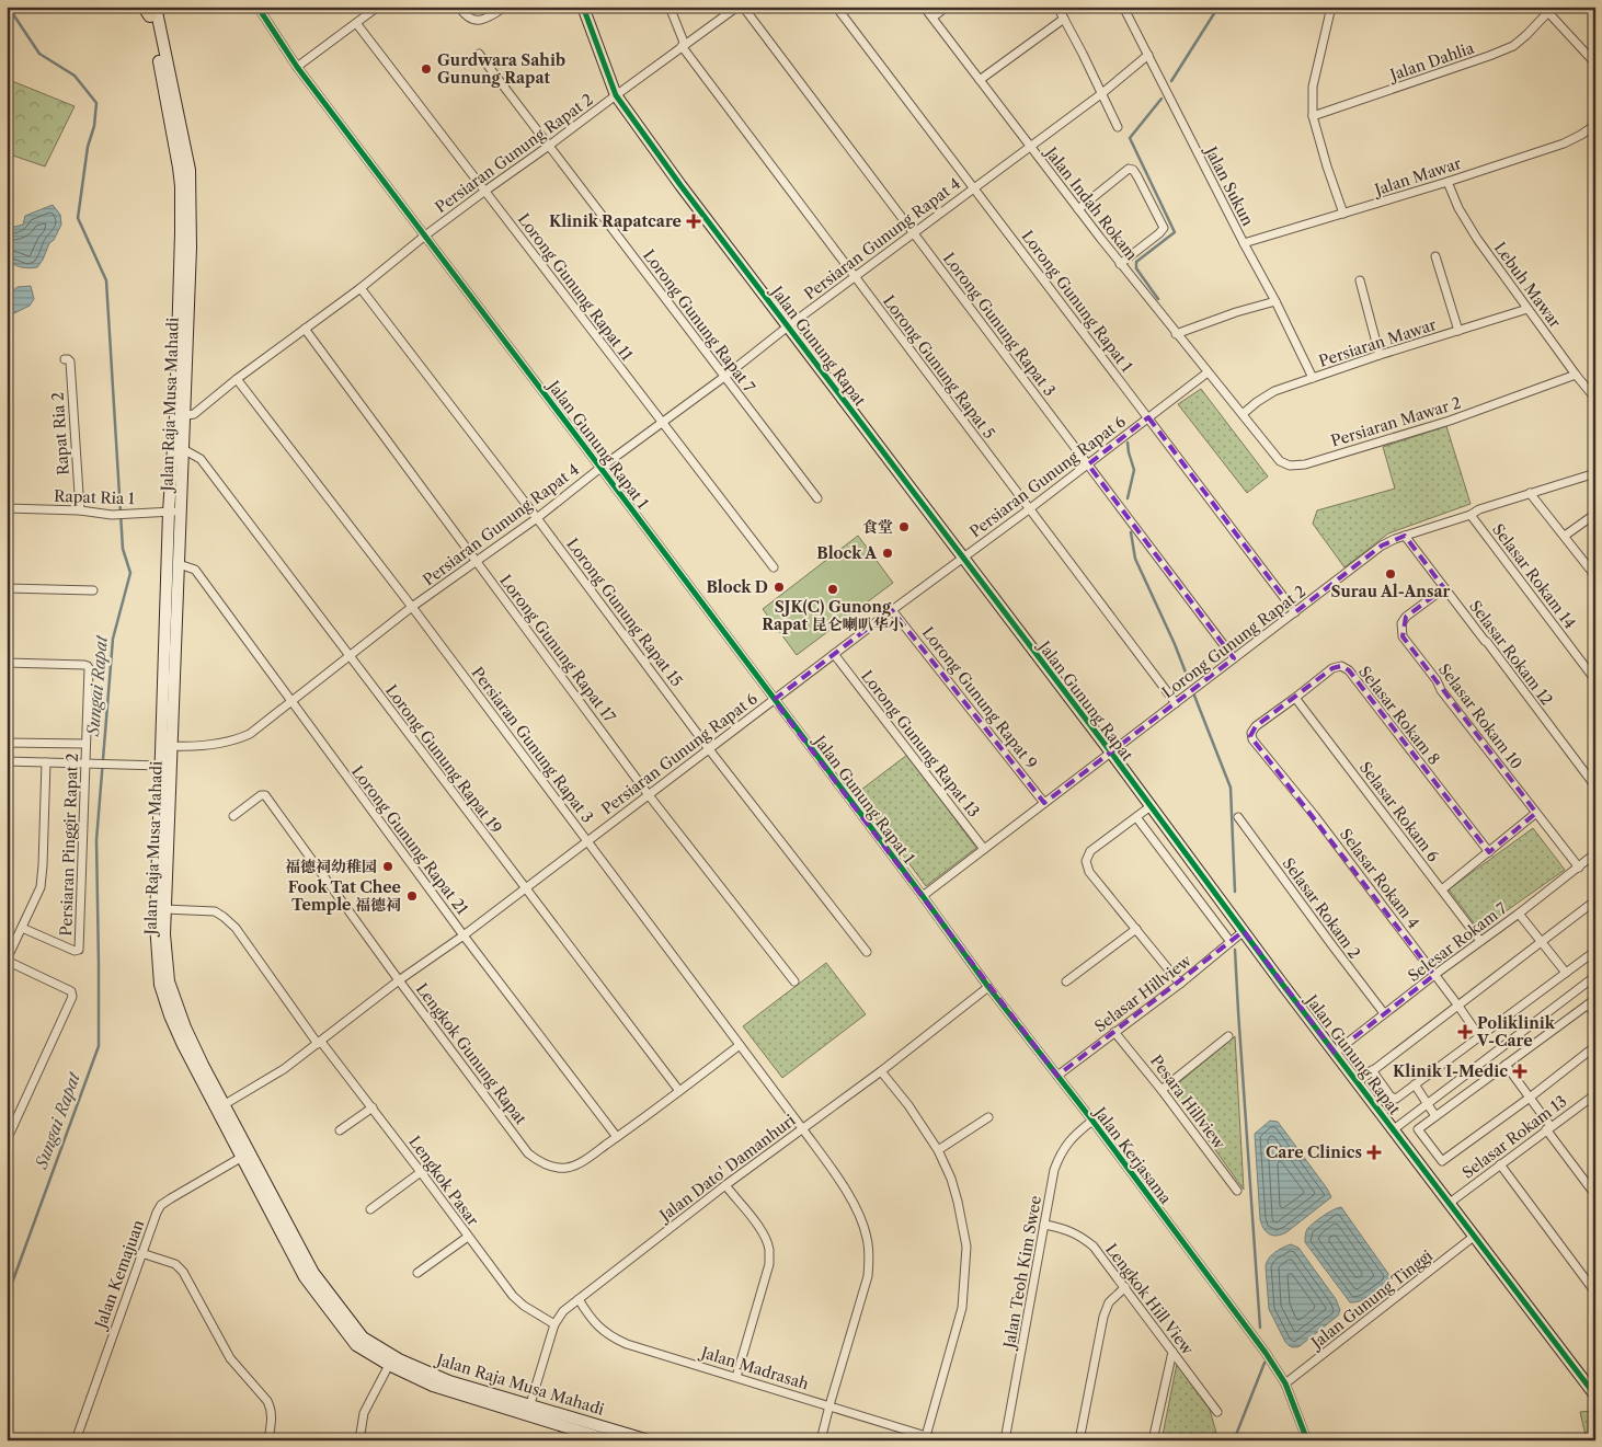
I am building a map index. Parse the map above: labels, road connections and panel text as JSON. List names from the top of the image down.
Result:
{
  "streets": {
    "main road": ["Jalan Gunung Rapat", "Jalan Raja Musa Mahadi"],
    "street": [
      "Jalan Dahlia",
      "Persiaran Gunung Rapat 2",
      "Jalan Mawar",
      "Jalan Sukun",
      "Jalan Indah Rokam",
      "Persiaran Gunung Rapat 4",
      "Lebuh Mawar",
      "Lorong Gunung Rapat 11",
      "Lorong Gunung Rapat 1",
      "Lorong Gunung Rapat 7",
      "Lorong Gunung Rapat 3",
      "Persiaran Mawar",
      "Lorong Gunung Rapat 5",
      "Persiaran Mawar 2",
      "Rapat Ria 2",
      "Jalan Gunung Rapat 1",
      "Persiaran Gunung Rapat 6",
      "Rapat Ria 1",
      "Selasar Rokam 14",
      "Lorong Gunung Rapat 15",
      "Lorong Gunung Rapat 2",
      "Lorong Gunung Rapat 17",
      "Selasar Rokam 12",
      "Lorong Gunung Rapat 9",
      "Selasar Rokam 8",
      "Selasar Rokam 10",
      "Lorong Gunung Rapat 13",
      "Persiaran Gunung Rapat 3",
      "Lorong Gunung Rapat 19",
      "Selasar Rokam 6",
      "Lorong Gunung Rapat 21",
      "Persiaran Pinggir Rapat 2",
      "Selasar Rokam 4",
      "Selasar Rokam 2",
      "Selesar Rokam 7",
      "Selasar Hillview",
      "Lengkok Gunung Rapat",
      "Pesara Hillview",
      "Selasar Rokam 13",
      "Jalan Kerjasama",
      "Jalan Dato' Damanhuri",
      "Lengkok Pasar",
      "Jalan Teoh Kim Swee",
      "Jalan Kemajuan",
      "Lengkok Hill View",
      "Jalan Gunung Tinggi",
      "Jalan Madrasah"
    ]
  },
  "crossings": [
    ["Persiaran Gunung Rapat 2", "Lorong Gunung Rapat 11"],
    ["Persiaran Gunung Rapat 2", "Lorong Gunung Rapat 7"],
    ["Persiaran Gunung Rapat 2", "Jalan Gunung Rapat"],
    ["Persiaran Gunung Rapat 2", "Lorong Gunung Rapat 5"],
    ["Persiaran Gunung Rapat 2", "Jalan Raja Musa Mahadi"],
    ["Persiaran Gunung Rapat 2", "Jalan Gunung Rapat 1"],
    ["Persiaran Gunung Rapat 2", "Lorong Gunung Rapat 15"],
    ["Persiaran Gunung Rapat 2", "Lorong Gunung Rapat 17"],
    ["Persiaran Gunung Rapat 2", "Persiaran Gunung Rapat 3"],
    ["Jalan Mawar", "Jalan Sukun"],
    ["Jalan Mawar", "Lebuh Mawar"],
    ["Jalan Sukun", "Persiaran Gunung Rapat 4"],
    ["Jalan Sukun", "Persiaran Mawar"],
    ["Jalan Indah Rokam", "Persiaran Gunung Rapat 4"],
    ["Jalan Indah Rokam", "Persiaran Mawar"],
    ["Jalan Indah Rokam", "Persiaran Mawar 2"],
    ["Jalan Indah Rokam", "Persiaran Gunung Rapat 6"],
    ["Persiaran Gunung Rapat 4", "Lorong Gunung Rapat 11"],
    ["Persiaran Gunung Rapat 4", "Lorong Gunung Rapat 1"],
    ["Persiaran Gunung Rapat 4", "Lorong Gunung Rapat 7"],
    ["Persiaran Gunung Rapat 4", "Lorong Gunung Rapat 3"],
    ["Persiaran Gunung Rapat 4", "Jalan Gunung Rapat"],
    ["Persiaran Gunung Rapat 4", "Lorong Gunung Rapat 5"],
    ["Persiaran Gunung Rapat 4", "Jalan Raja Musa Mahadi"],
    ["Persiaran Gunung Rapat 4", "Jalan Gunung Rapat 1"],
    ["Persiaran Gunung Rapat 4", "Lorong Gunung Rapat 15"],
    ["Persiaran Gunung Rapat 4", "Lorong Gunung Rapat 17"],
    ["Persiaran Gunung Rapat 4", "Persiaran Gunung Rapat 3"],
    ["Persiaran Gunung Rapat 4", "Lorong Gunung Rapat 19"],
    ["Persiaran Gunung Rapat 4", "Lorong Gunung Rapat 21"],
    ["Lebuh Mawar", "Persiaran Mawar"],
    ["Lebuh Mawar", "Persiaran Mawar 2"],
    ["Lorong Gunung Rapat 1", "Persiaran Gunung Rapat 6"],
    ["Lorong Gunung Rapat 1", "Lorong Gunung Rapat 2"],
    ["Lorong Gunung Rapat 3", "Persiaran Gunung Rapat 6"],
    ["Lorong Gunung Rapat 3", "Lorong Gunung Rapat 2"],
    ["Persiaran Mawar", "Persiaran Mawar 2"],
    ["Jalan Gunung Rapat", "Persiaran Gunung Rapat 6"],
    ["Jalan Gunung Rapat", "Lorong Gunung Rapat 2"],
    ["Jalan Gunung Rapat", "Selesar Rokam 7"],
    ["Jalan Gunung Rapat", "Selasar Hillview"],
    ["Jalan Gunung Rapat", "Selasar Rokam 13"],
    ["Jalan Gunung Rapat", "Jalan Gunung Tinggi"],
    ["Lorong Gunung Rapat 5", "Persiaran Gunung Rapat 6"],
    ["Lorong Gunung Rapat 5", "Lorong Gunung Rapat 2"],
    ["Jalan Raja Musa Mahadi", "Persiaran Gunung Rapat 6"],
    ["Jalan Raja Musa Mahadi", "Rapat Ria 1"],
    ["Jalan Raja Musa Mahadi", "Lorong Gunung Rapat 19"],
    ["Jalan Raja Musa Mahadi", "Lorong Gunung Rapat 21"],
    ["Jalan Raja Musa Mahadi", "Jalan Dato' Damanhuri"],
    ["Jalan Raja Musa Mahadi", "Lengkok Pasar"],
    ["Jalan Raja Musa Mahadi", "Jalan Kemajuan"],
    ["Rapat Ria 2", "Rapat Ria 1"],
    ["Jalan Gunung Rapat 1", "Persiaran Gunung Rapat 6"],
    ["Jalan Gunung Rapat 1", "Lorong Gunung Rapat 2"],
    ["Jalan Gunung Rapat 1", "Jalan Kerjasama"],
    ["Persiaran Gunung Rapat 6", "Lorong Gunung Rapat 15"],
    ["Persiaran Gunung Rapat 6", "Lorong Gunung Rapat 17"],
    ["Persiaran Gunung Rapat 6", "Lorong Gunung Rapat 9"],
    ["Persiaran Gunung Rapat 6", "Lorong Gunung Rapat 13"],
    ["Persiaran Gunung Rapat 6", "Persiaran Gunung Rapat 3"],
    ["Persiaran Gunung Rapat 6", "Lorong Gunung Rapat 19"],
    ["Persiaran Gunung Rapat 6", "Lorong Gunung Rapat 21"],
    ["Persiaran Gunung Rapat 6", "Lengkok Gunung Rapat"],
    ["Persiaran Gunung Rapat 6", "Lengkok Pasar"],
    ["Selasar Rokam 14", "Lorong Gunung Rapat 2"],
    ["Lorong Gunung Rapat 2", "Selasar Rokam 12"],
    ["Lorong Gunung Rapat 2", "Lorong Gunung Rapat 9"],
    ["Lorong Gunung Rapat 2", "Lorong Gunung Rapat 13"],
    ["Lorong Gunung Rapat 2", "Jalan Kerjasama"],
    ["Selasar Rokam 12", "Selasar Rokam 10"],
    ["Selasar Rokam 8", "Selasar Rokam 6"],
    ["Selasar Rokam 8", "Selasar Rokam 4"],
    ["Selasar Rokam 10", "Selesar Rokam 7"],
    ["Persiaran Gunung Rapat 3", "Lengkok Gunung Rapat"],
    ["Persiaran Gunung Rapat 3", "Jalan Dato' Damanhuri"],
    ["Persiaran Gunung Rapat 3", "Jalan Madrasah"],
    ["Lorong Gunung Rapat 19", "Lengkok Gunung Rapat"],
    ["Selasar Rokam 6", "Selesar Rokam 7"],
    ["Lorong Gunung Rapat 21", "Lengkok Gunung Rapat"],
    ["Selasar Rokam 4", "Selesar Rokam 7"],
    ["Selasar Rokam 2", "Selesar Rokam 7"],
    ["Selasar Hillview", "Pesara Hillview"],
    ["Selasar Hillview", "Jalan Kerjasama"],
    ["Jalan Kerjasama", "Jalan Dato' Damanhuri"],
    ["Jalan Kerjasama", "Jalan Teoh Kim Swee"],
    ["Jalan Kerjasama", "Jalan Gunung Tinggi"],
    ["Jalan Dato' Damanhuri", "Lengkok Pasar"],
    ["Jalan Dato' Damanhuri", "Jalan Madrasah"],
    ["Jalan Teoh Kim Swee", "Lengkok Hill View"]
  ],
  "water": ["Sungai Rapat"],
  "places": {
    "other": [
      "Gurdwara Sahib Gunung Rapat",
      "食堂",
      "Block A",
      "Surau Al-Ansar",
      "Block D",
      "SJK(C) Gunong Rapat 昆仑喇叭华小",
      "福德祠幼稚园",
      "Fook Tat Chee Temple 福德祠"
    ],
    "health": [
      "Klinik Rapatcare",
      "Poliklinik V-Care",
      "Klinik I-Medic",
      "Care Clinics"
    ]
  }
}
